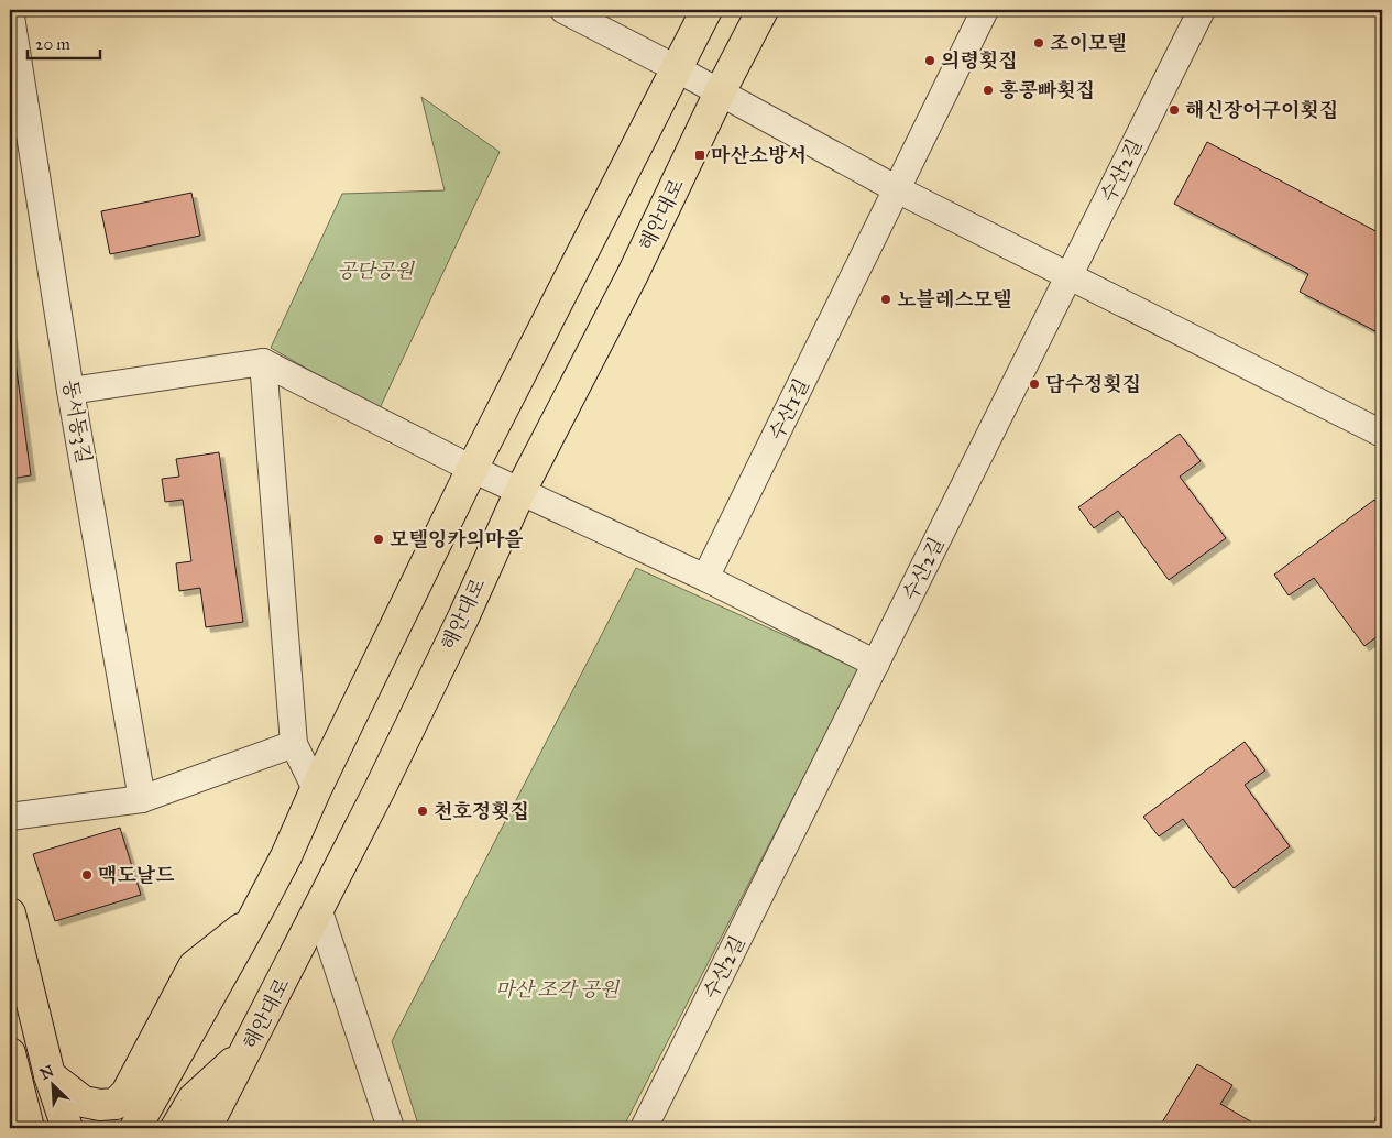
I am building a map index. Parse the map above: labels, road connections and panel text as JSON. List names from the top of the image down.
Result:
{
  "streets": {
    "main road": ["해안대로"],
    "street": ["수산2길", "수산1길", "동서동3길"]
  },
  "parks": ["공단공원", "마산 조각 공원"],
  "places": {
    "other": [
      "조이모텔",
      "의령횟집",
      "홍콩빠횟집",
      "해신장어구이횟집",
      "노블레스모텔",
      "담수정횟집",
      "모텔잉카의마을",
      "천호정횟집",
      "맥도날드"
    ],
    "transit": ["마산소방서"]
  },
  "scale_bar": "20 m",
  "north": "top left"
}
